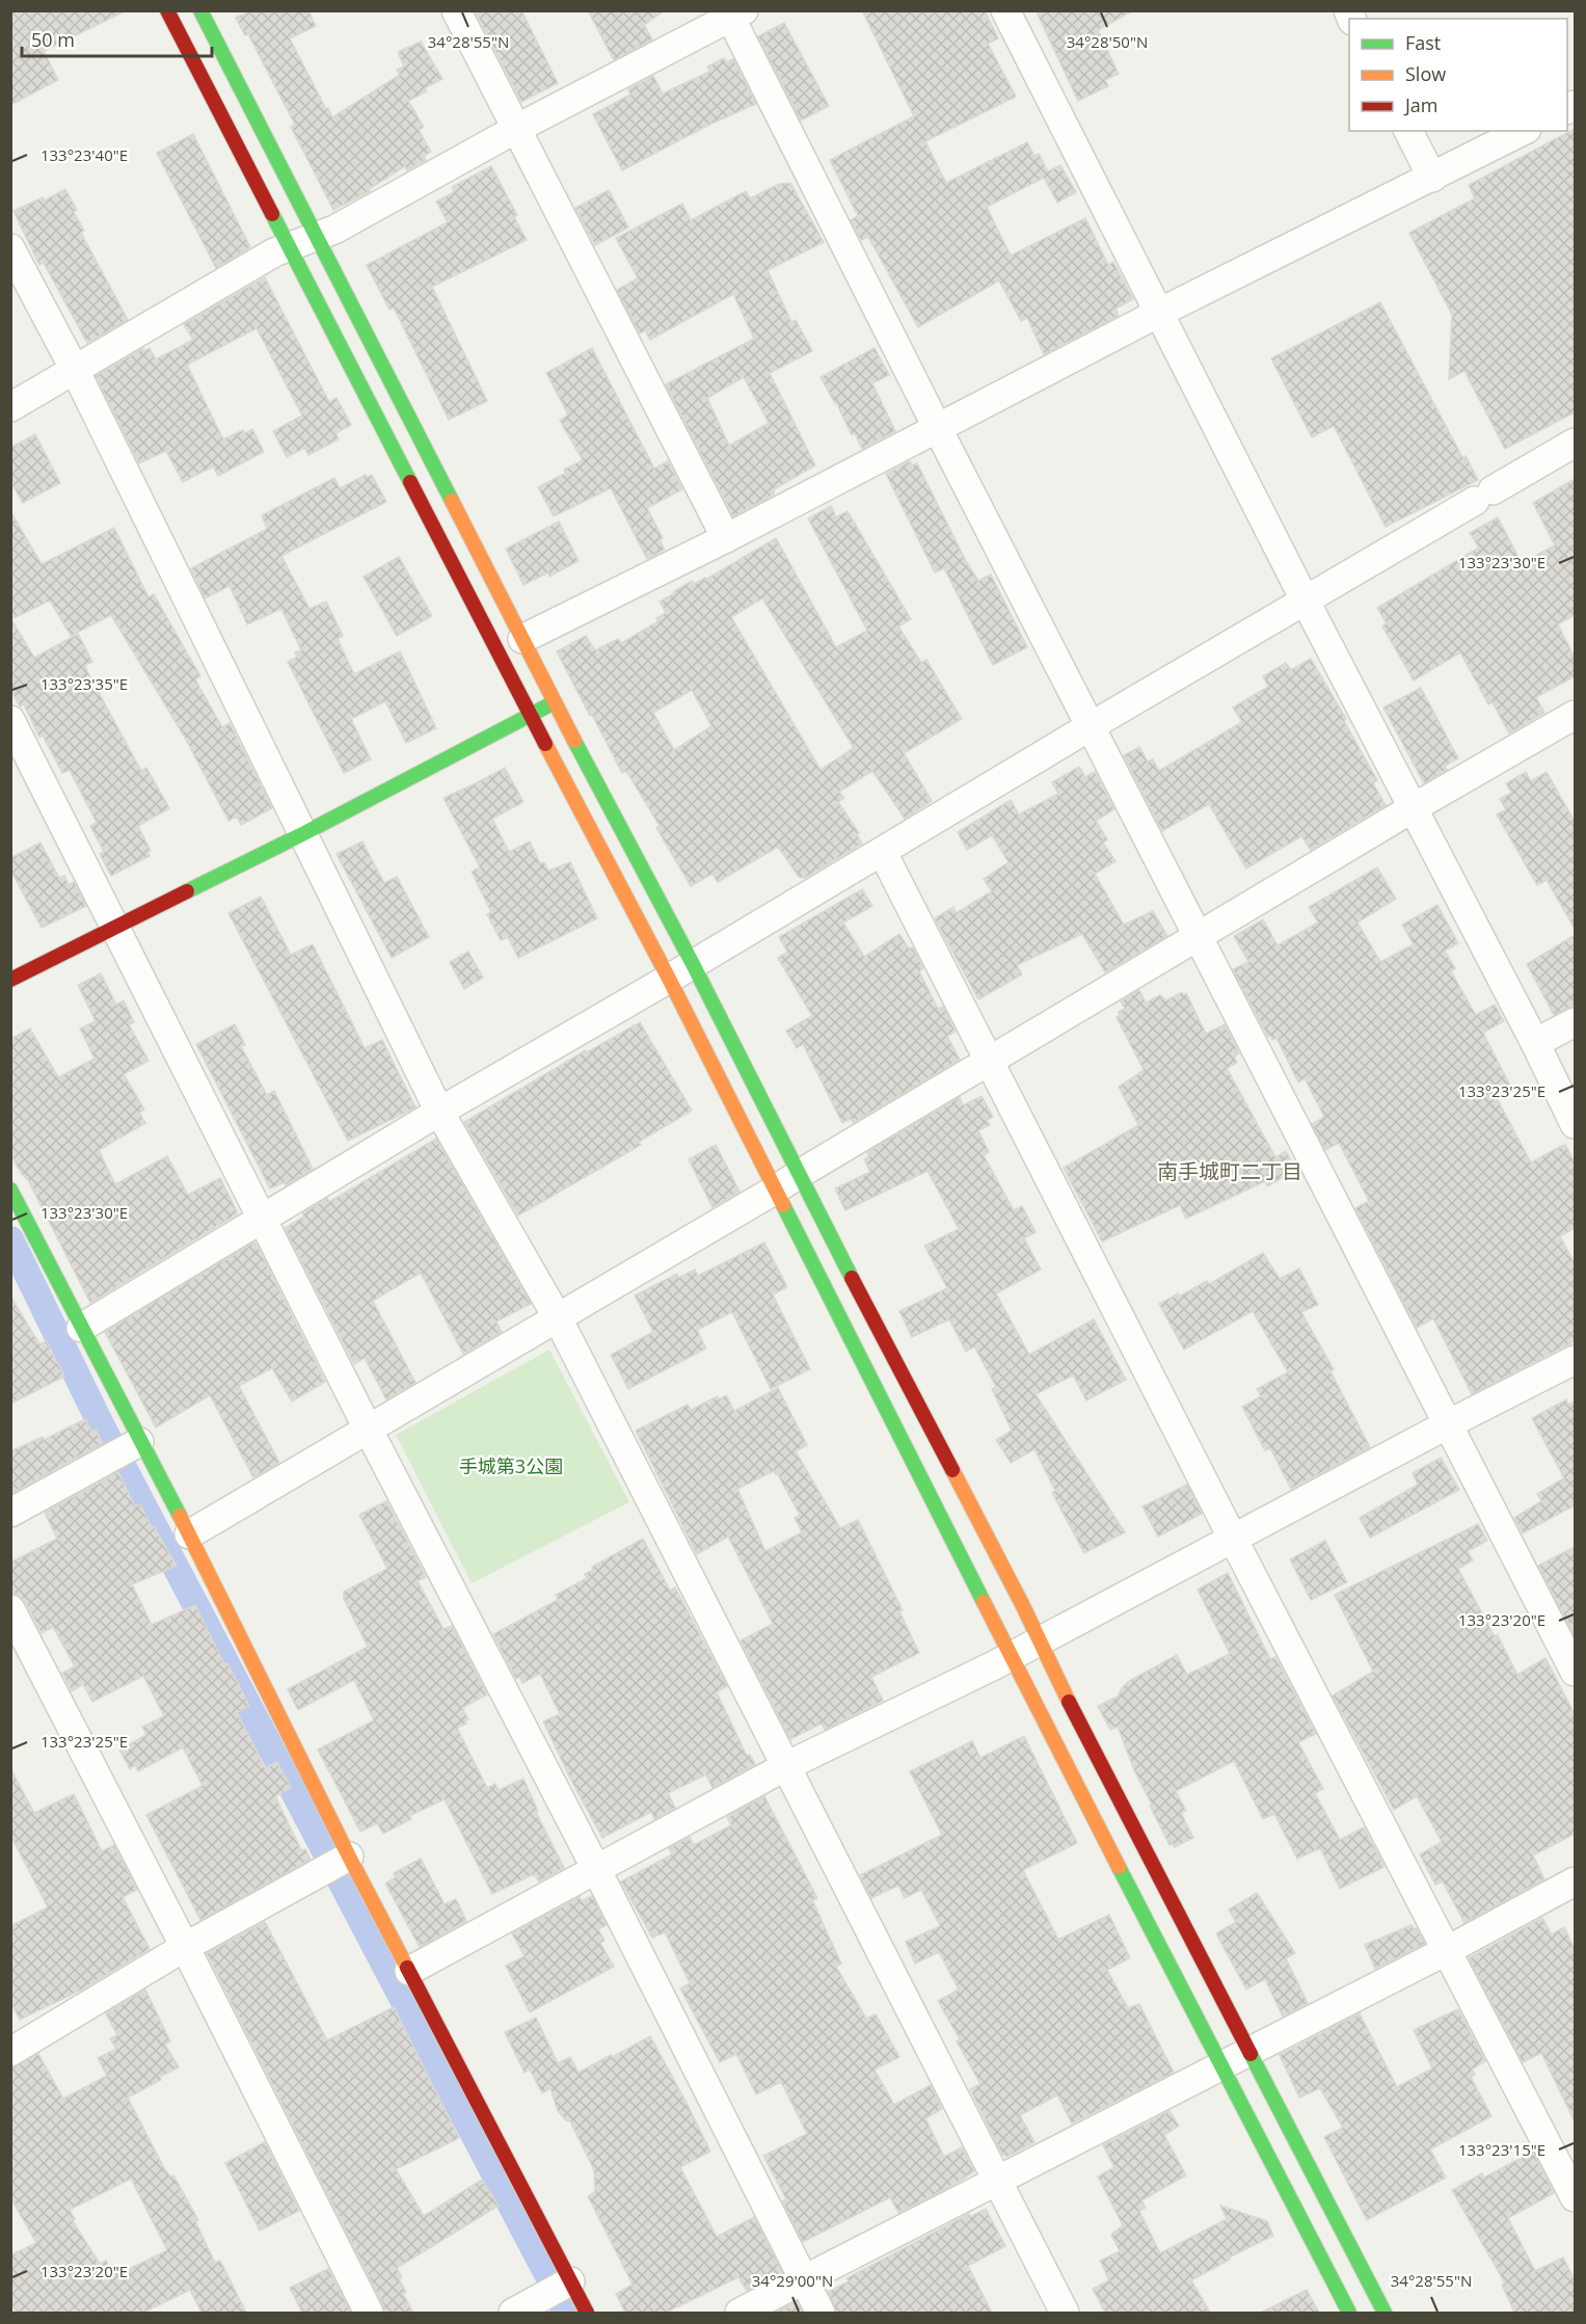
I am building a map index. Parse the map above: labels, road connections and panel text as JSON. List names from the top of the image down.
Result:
{
  "districts": ["南手城町二丁目"],
  "parks": ["手城第3公園"],
  "legend": ["Fast", "Slow", "Jam"],
  "scale_bar": "50 m",
  "coordinates": [
    "34°28'55\"N",
    "34°28'50\"N",
    "133°23'40\"E",
    "133°23'30\"E",
    "133°23'35\"E",
    "133°23'25\"E",
    "133°23'20\"E",
    "133°23'15\"E",
    "34°29'00\"N"
  ]
}
